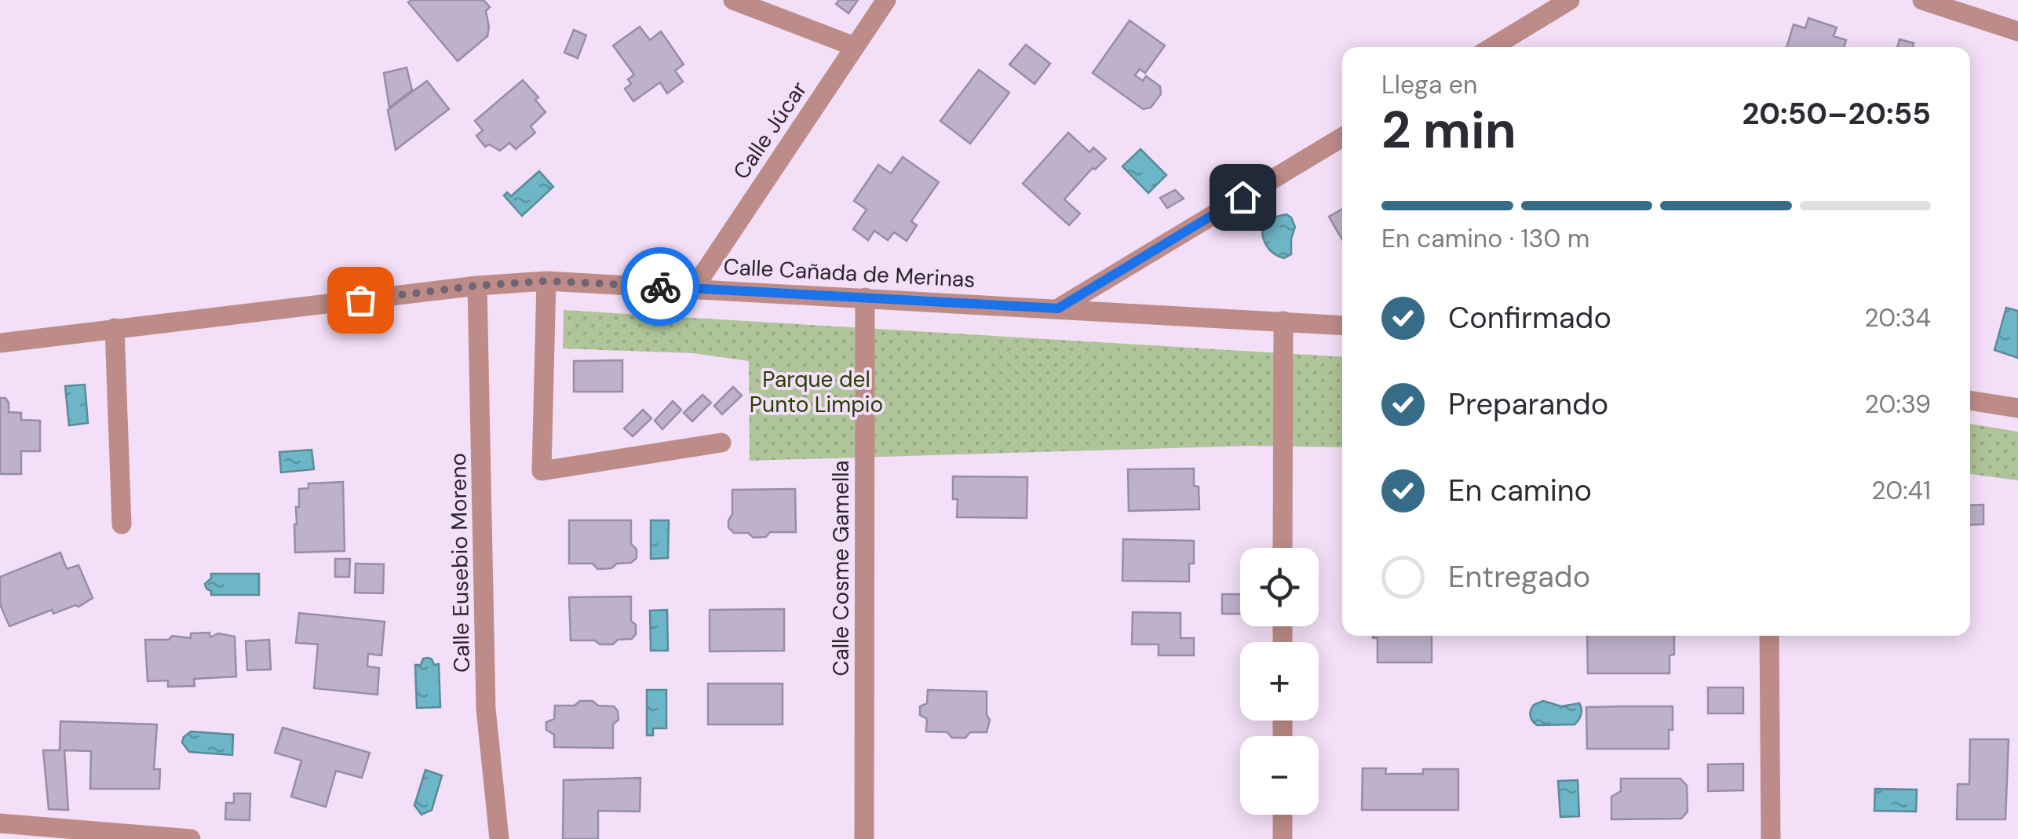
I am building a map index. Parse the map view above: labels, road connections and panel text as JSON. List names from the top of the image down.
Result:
{
  "streets": {
    "street": [
      "Calle Júcar",
      "Calle Cañada de Merinas",
      "Calle Eusebio Moreno",
      "Calle Cosme Gamella"
    ]
  },
  "crossings": [
    ["Calle Júcar", "Calle Cañada de Merinas"],
    ["Calle Cañada de Merinas", "Calle Eusebio Moreno"],
    ["Calle Cañada de Merinas", "Calle Cosme Gamella"]
  ],
  "parks": ["Parque del Punto Limpio"],
  "page": {
    "heading": ["2 min", "Llega en", "20:50–20:55"],
    "bar": "En camino · 130 m",
    "list": [
      ["Confirmado", "20:34"],
      ["Preparando", "20:39"],
      ["En camino", "20:41"],
      "Entregado"
    ],
    "map_buttons": ["+", "−"]
  }
}
